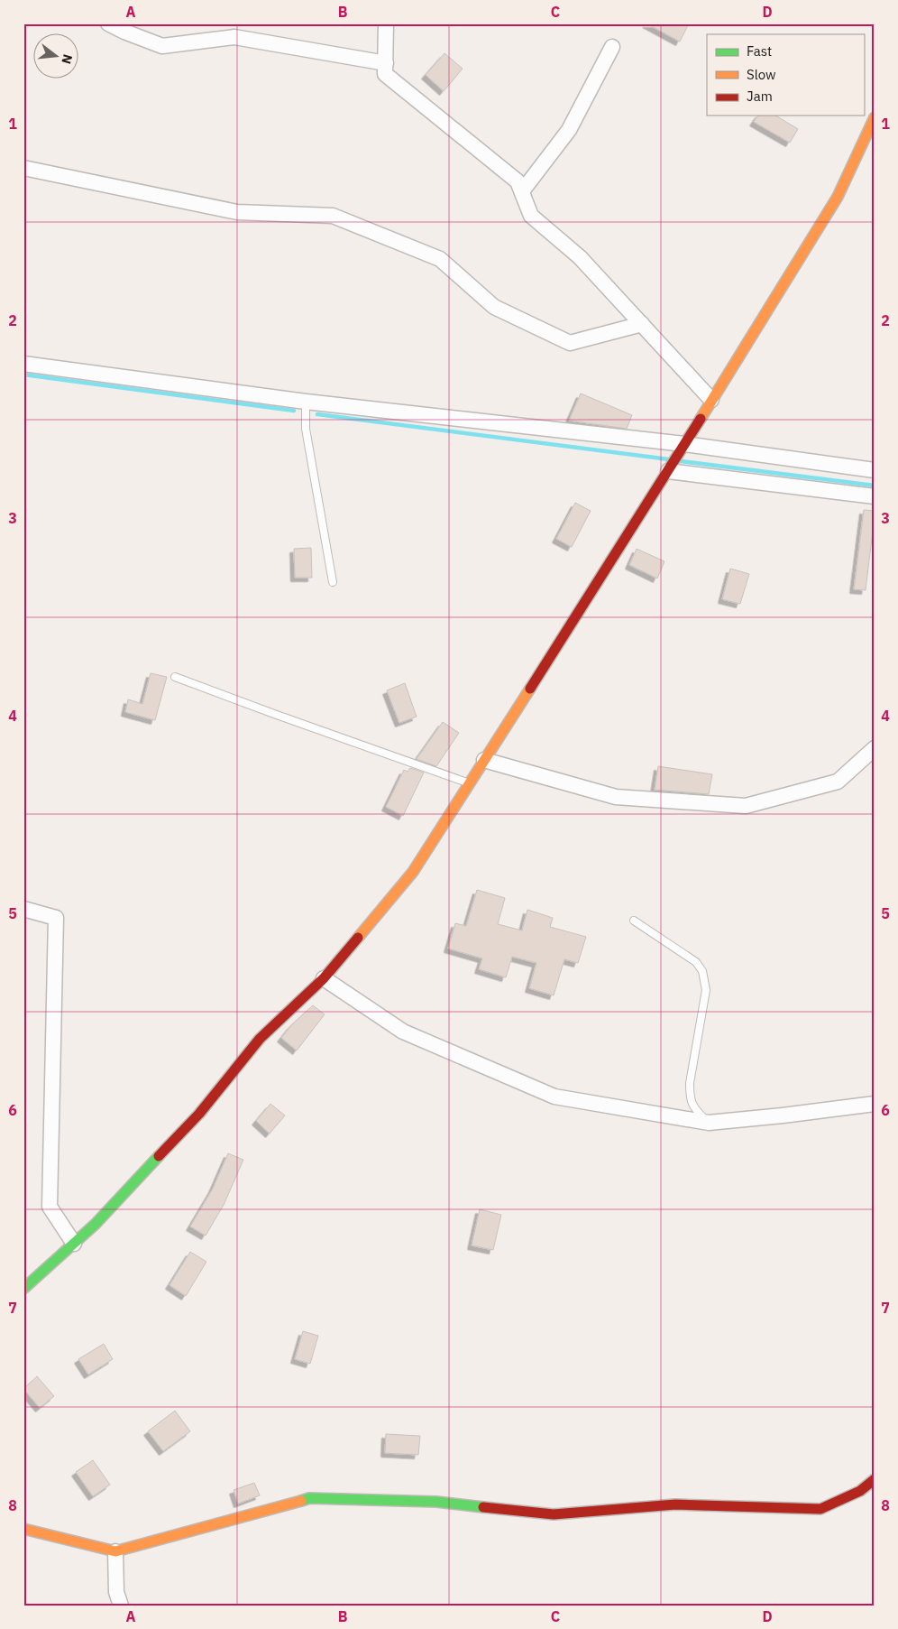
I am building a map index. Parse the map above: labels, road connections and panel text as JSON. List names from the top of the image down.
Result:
{
  "legend": ["Fast", "Slow", "Jam"],
  "north": "right",
  "grid": {
    "columns": [
      "A",
      "B",
      "C",
      "D"
    ],
    "rows": [
      "1",
      "2",
      "3",
      "4",
      "5",
      "6",
      "7",
      "8"
    ]
  }
}
